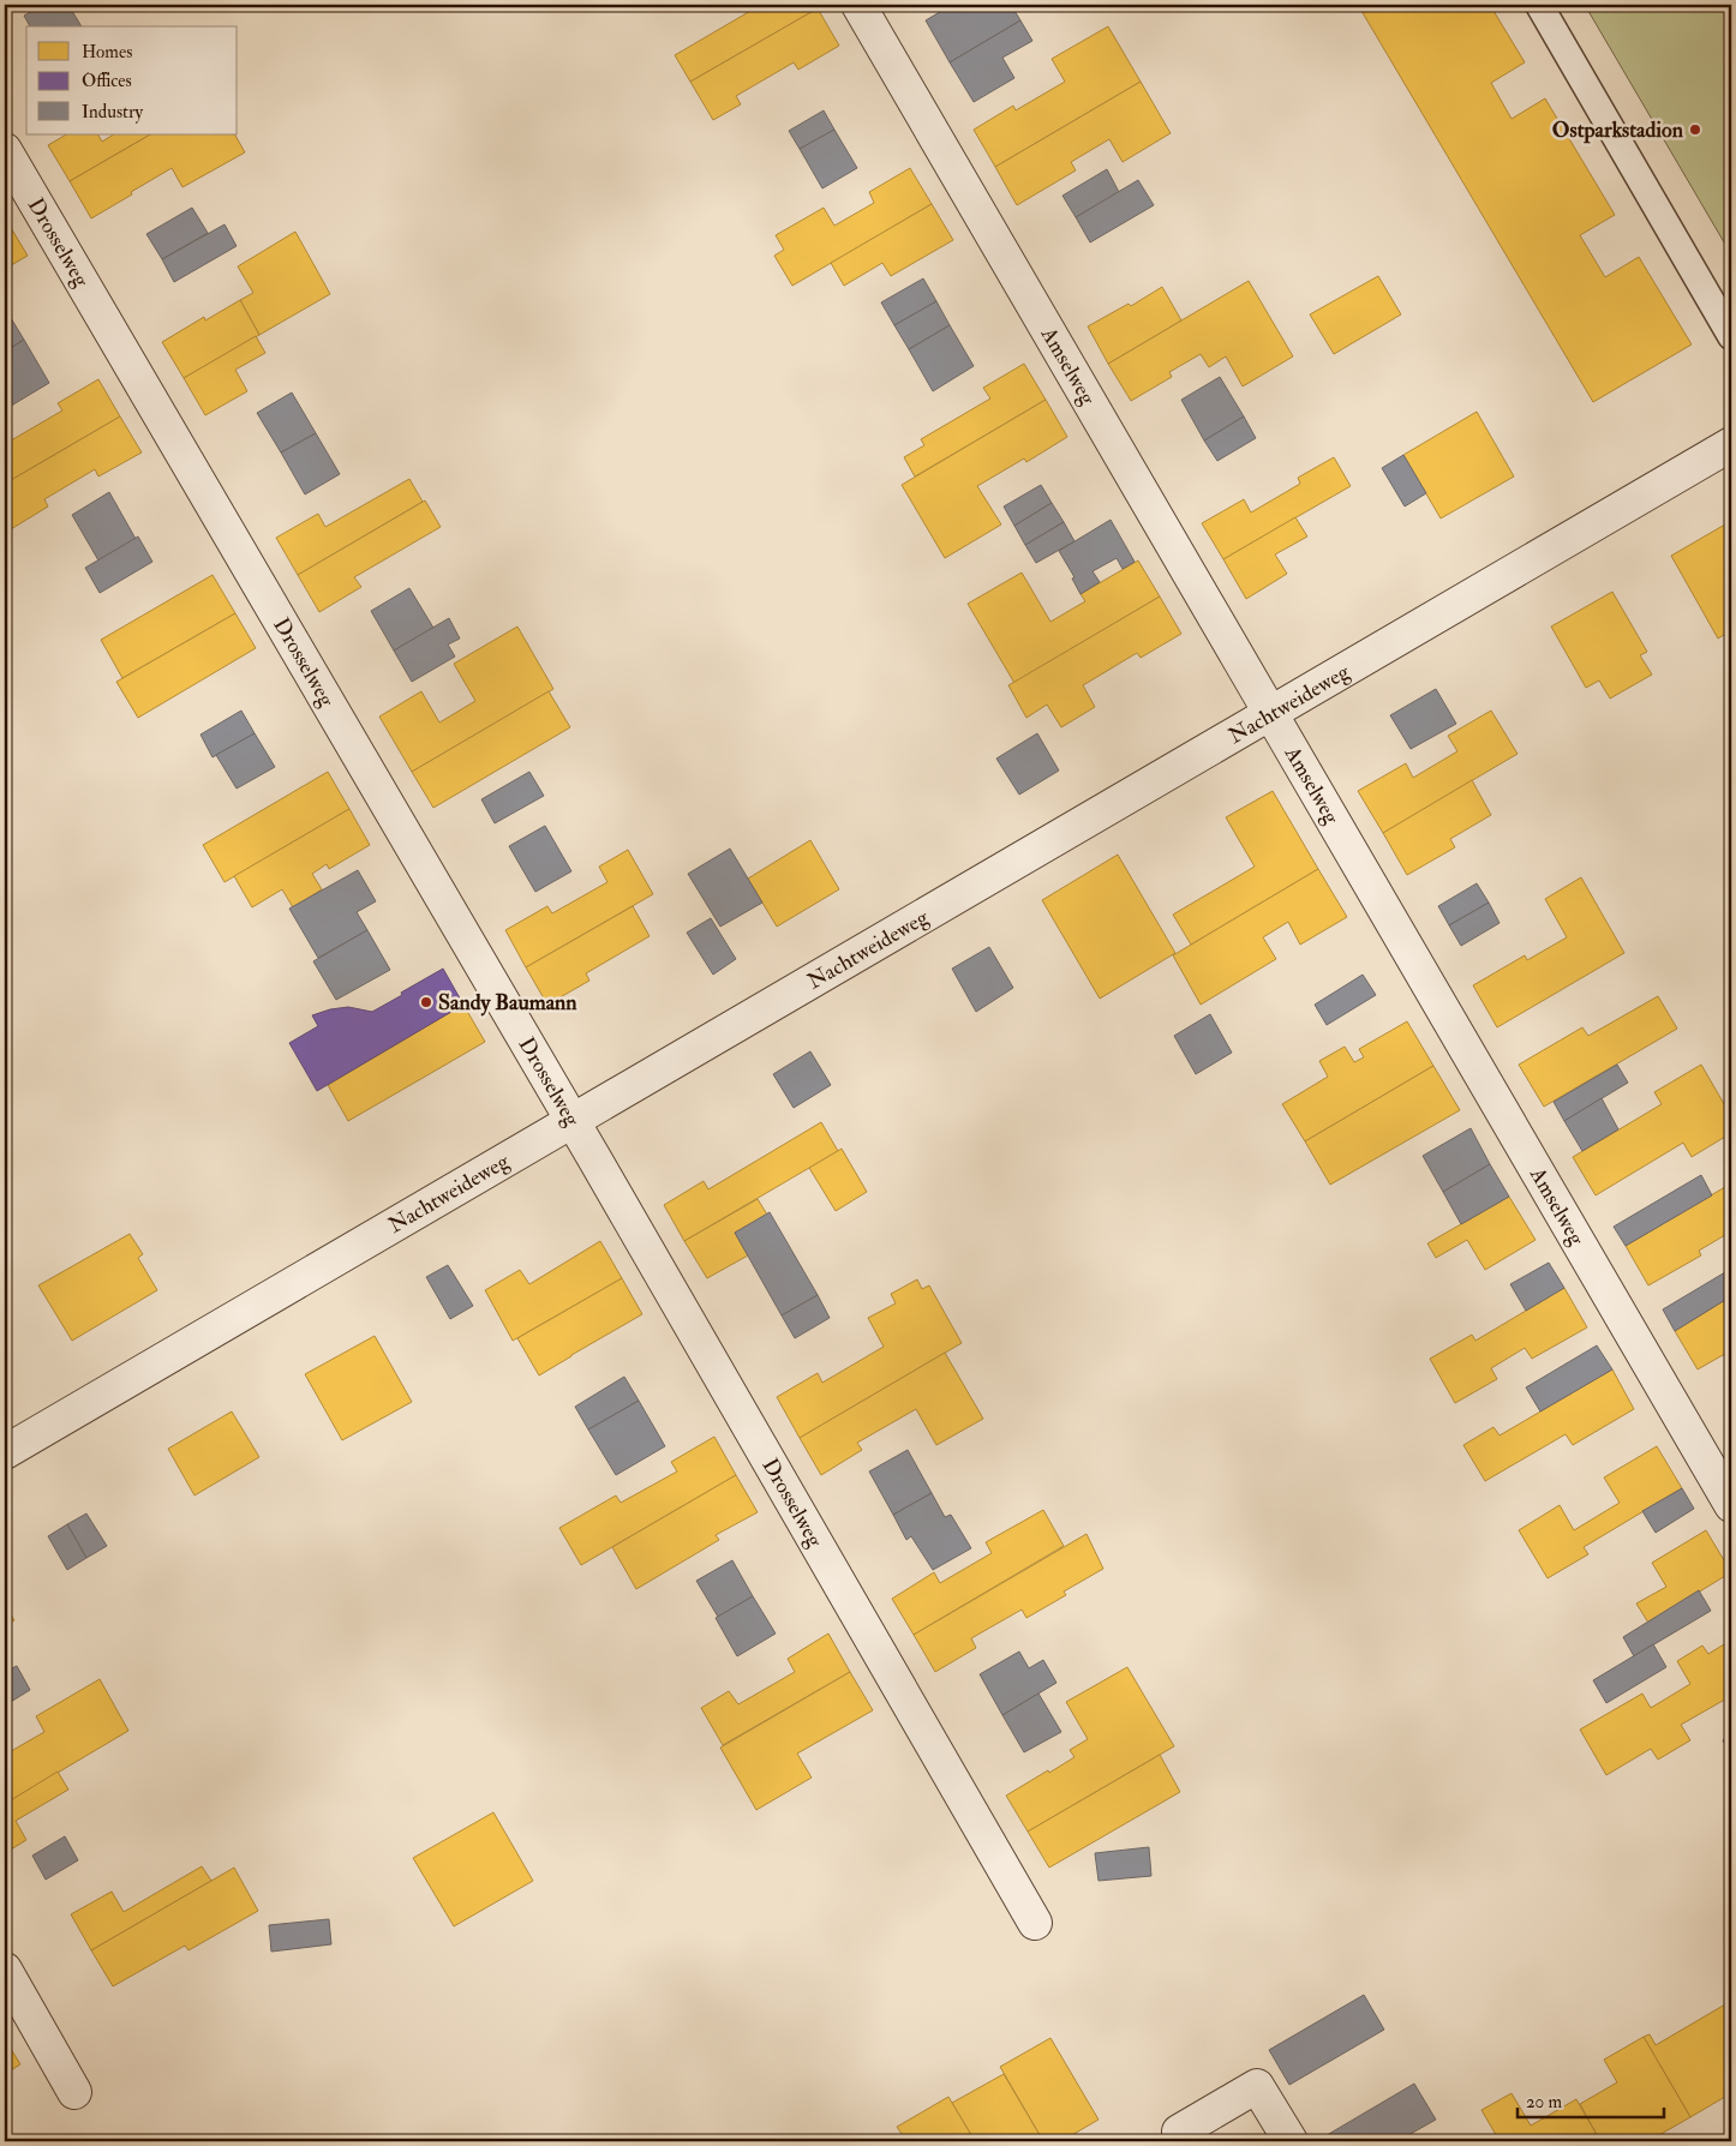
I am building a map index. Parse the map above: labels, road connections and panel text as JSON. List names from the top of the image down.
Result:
{
  "streets": {
    "street": ["Drosselweg", "Amselweg", "Nachtweideweg"]
  },
  "crossings": [
    ["Drosselweg", "Nachtweideweg"],
    ["Amselweg", "Nachtweideweg"]
  ],
  "places": ["Ostparkstadion", "Sandy Baumann"],
  "legend": ["Homes", "Offices", "Industry"],
  "scale_bar": "20 m"
}
